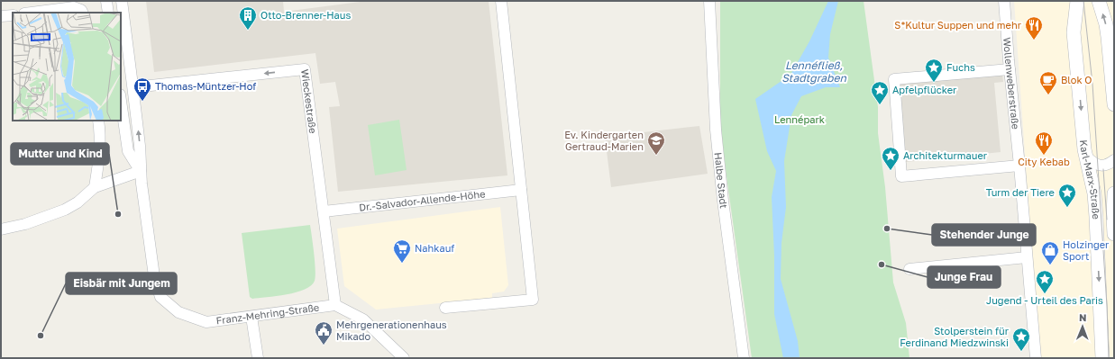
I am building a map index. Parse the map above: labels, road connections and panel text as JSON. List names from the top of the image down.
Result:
{
  "streets": {
    "street": [
      "Wollenweberstraße",
      "Wieckestraße",
      "Karl-Marx-Straße",
      "Halbe Stadt",
      "Dr.-Salvador-Allende-Höhe",
      "Franz-Mehring-Straße"
    ]
  },
  "crossings": [
    ["Wieckestraße", "Dr.-Salvador-Allende-Höhe"],
    ["Wieckestraße", "Franz-Mehring-Straße"]
  ],
  "water": ["Lennéfließ, Stadtgraben"],
  "parks": ["Lennépark"],
  "places": {
    "building": ["Otto-Brenner-Haus"],
    "restaurant": ["S*Kultur Suppen und mehr", "City Kebab"],
    "place": [
      "Fuchs",
      "Apfelpflücker",
      "Architekturmauer",
      "Turm der Tiere",
      "Jugend - Urteil des Paris",
      "Stolperstein für Ferdinand Miedzwinski"
    ],
    "cafe": ["Blok O"],
    "bus stop": ["Thomas-Müntzer-Hof"],
    "school or university": ["Ev. Kindergarten Gertraud-Marien"],
    "other": [
      "Mutter und Kind",
      "Stehender Junge",
      "Junge Frau",
      "Eisbär mit Jungem"
    ],
    "supermarket": ["Nahkauf"],
    "shop": ["Holzinger Sport"],
    "public building": ["Mehrgenerationenhaus Mikado"]
  },
  "north": "top"
}
